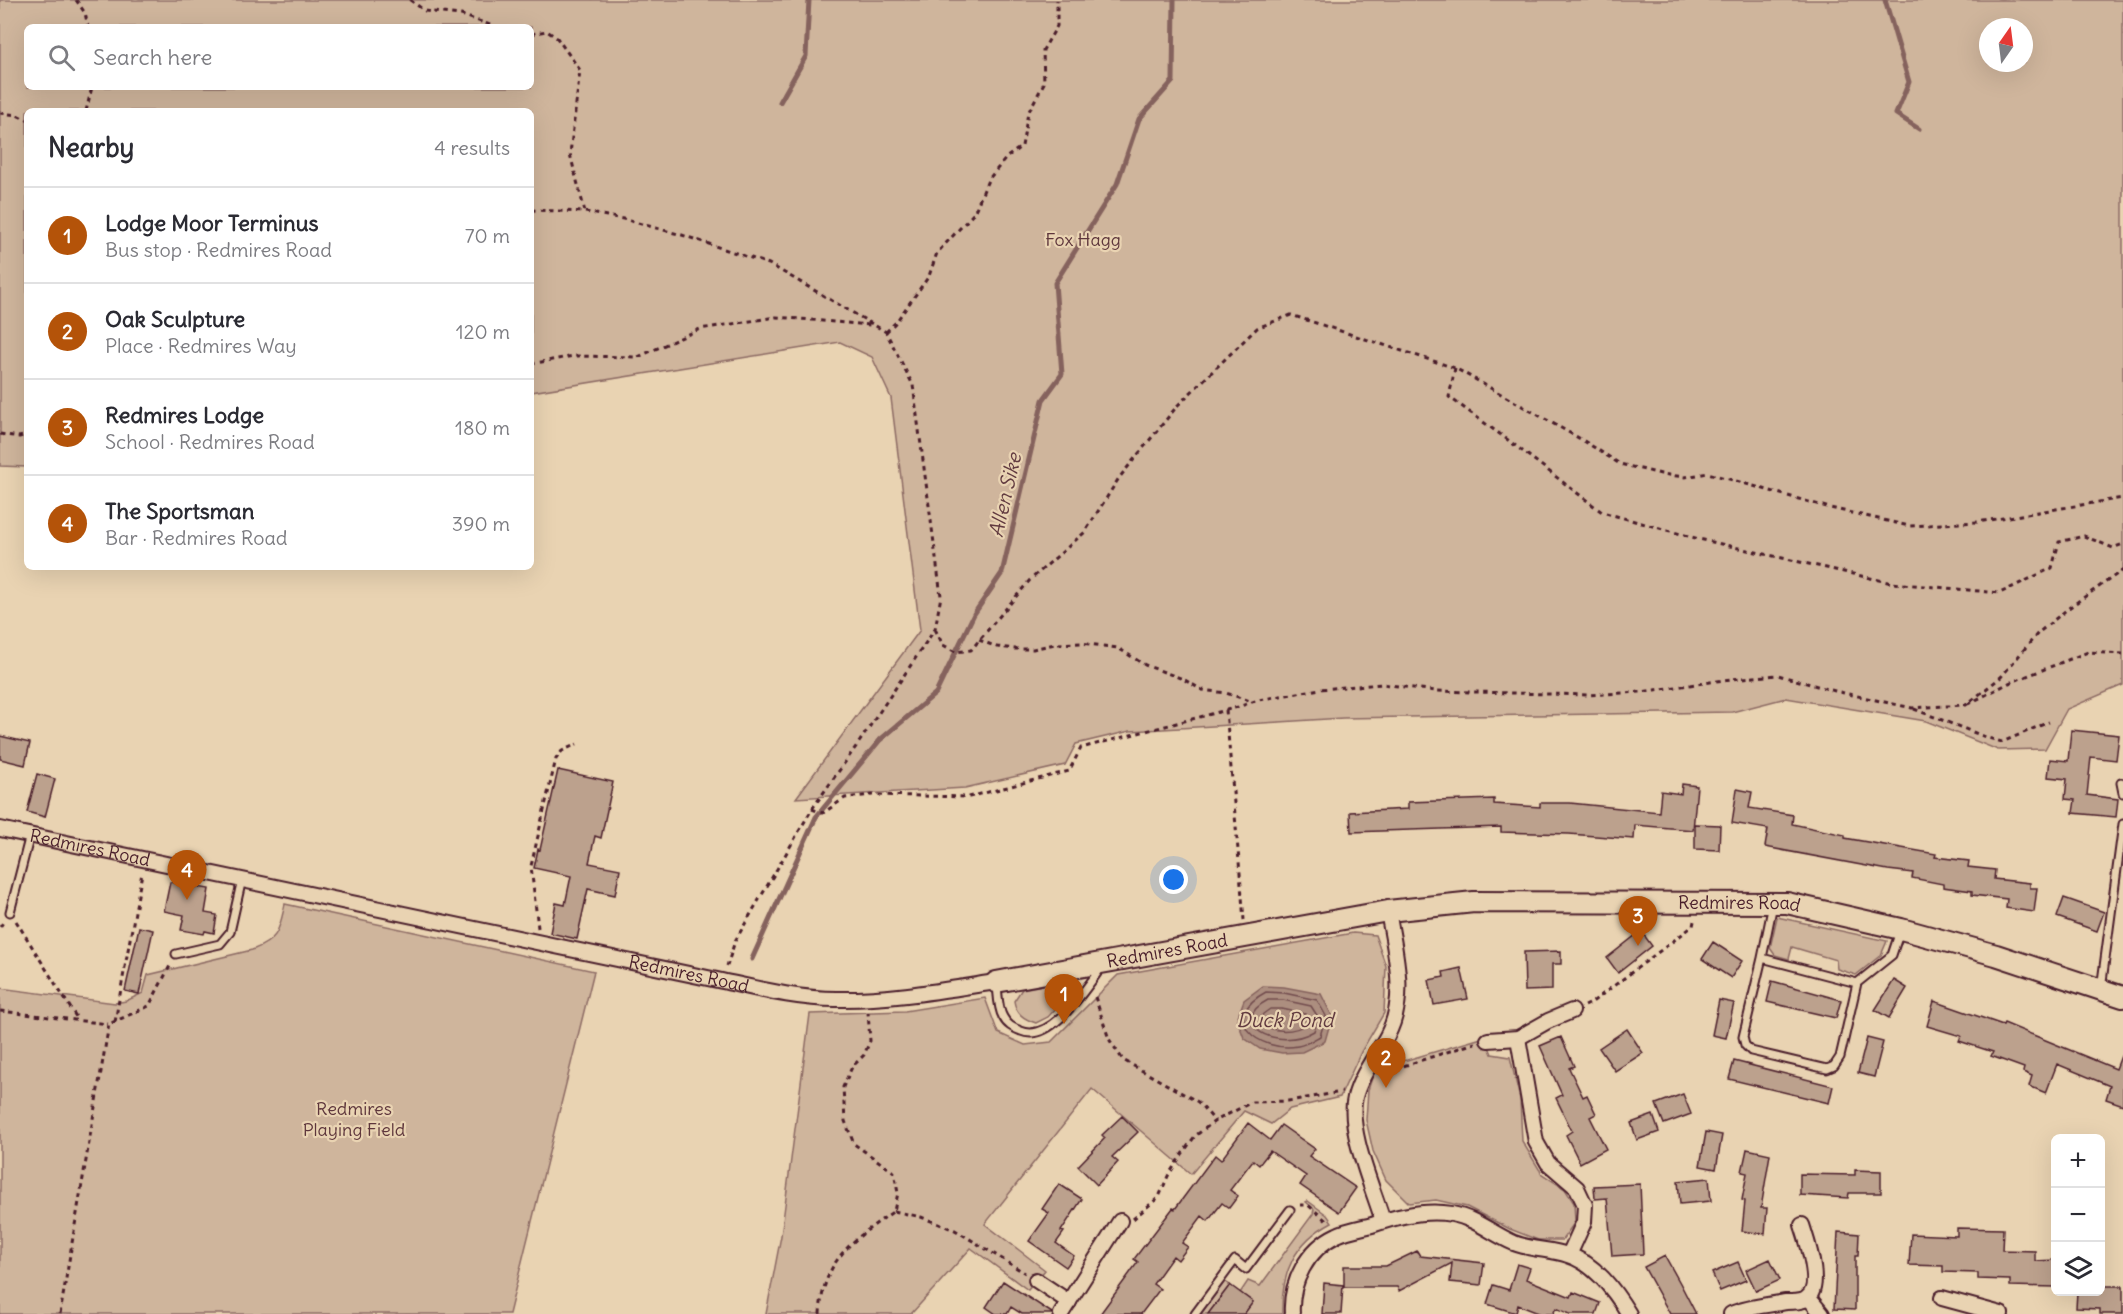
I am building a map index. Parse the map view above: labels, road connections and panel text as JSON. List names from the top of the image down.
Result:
{
  "streets": {
    "street": ["Redmires Road"]
  },
  "water": ["Allen Sike", "Duck Pond"],
  "parks": ["Fox Hagg", "Redmires Playing Field"],
  "north": "top",
  "page": {
    "search": "Search here",
    "heading": ["Nearby", "4 results"],
    "list": [
      {
        "mark": "1",
        "name": "Lodge Moor Terminus",
        "note": "Bus stop · Redmires Road",
        "value": "70 m"
      },
      {
        "mark": "2",
        "name": "Oak Sculpture",
        "note": "Place · Redmires Way",
        "value": "120 m"
      },
      {
        "mark": "3",
        "name": "Redmires Lodge",
        "note": "School · Redmires Road",
        "value": "180 m"
      },
      {
        "mark": "4",
        "name": "The Sportsman",
        "note": "Bar · Redmires Road",
        "value": "390 m"
      }
    ],
    "pins": [
      "4",
      "3",
      "1",
      "2"
    ],
    "map_buttons": ["+", "−"]
  }
}
